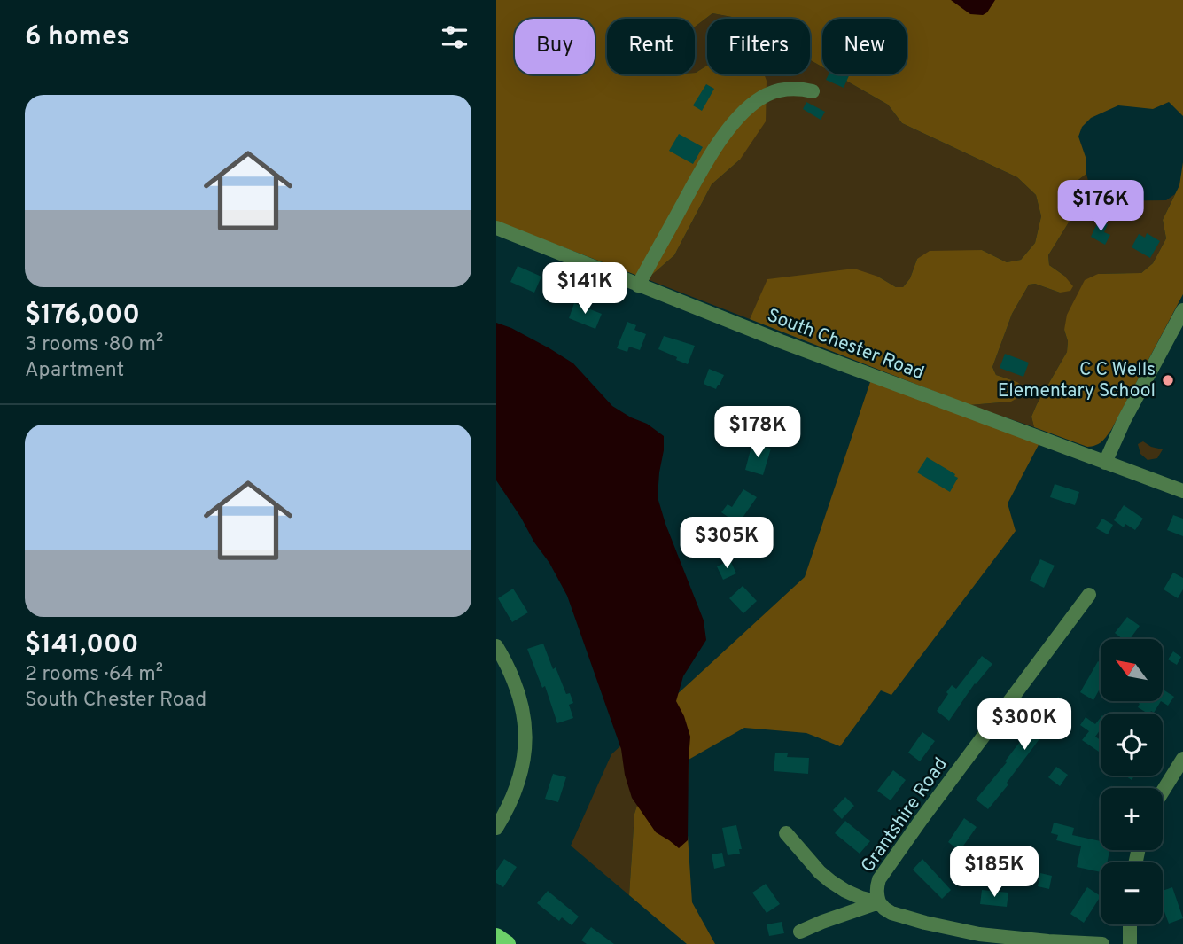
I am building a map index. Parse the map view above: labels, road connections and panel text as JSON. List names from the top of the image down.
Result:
{
  "streets": {
    "street": ["South Chester Road", "Grantshire Road"]
  },
  "places": ["C C Wells Elementary School"],
  "north": "top left",
  "page": {
    "heading": "6 homes",
    "chip": [
      "Buy",
      "Rent",
      "Filters",
      "New"
    ],
    "list": [
      {
        "name": "$176,000",
        "note": "3 rooms · 80 m² · Apartment"
      },
      {
        "name": "$141,000",
        "note": "2 rooms · 64 m² · South Chester Road"
      }
    ],
    "price": [
      "$176K",
      "$141K",
      "$178K",
      "$305K",
      "$300K",
      "$185K"
    ],
    "map_buttons": ["+", "−"]
  }
}
